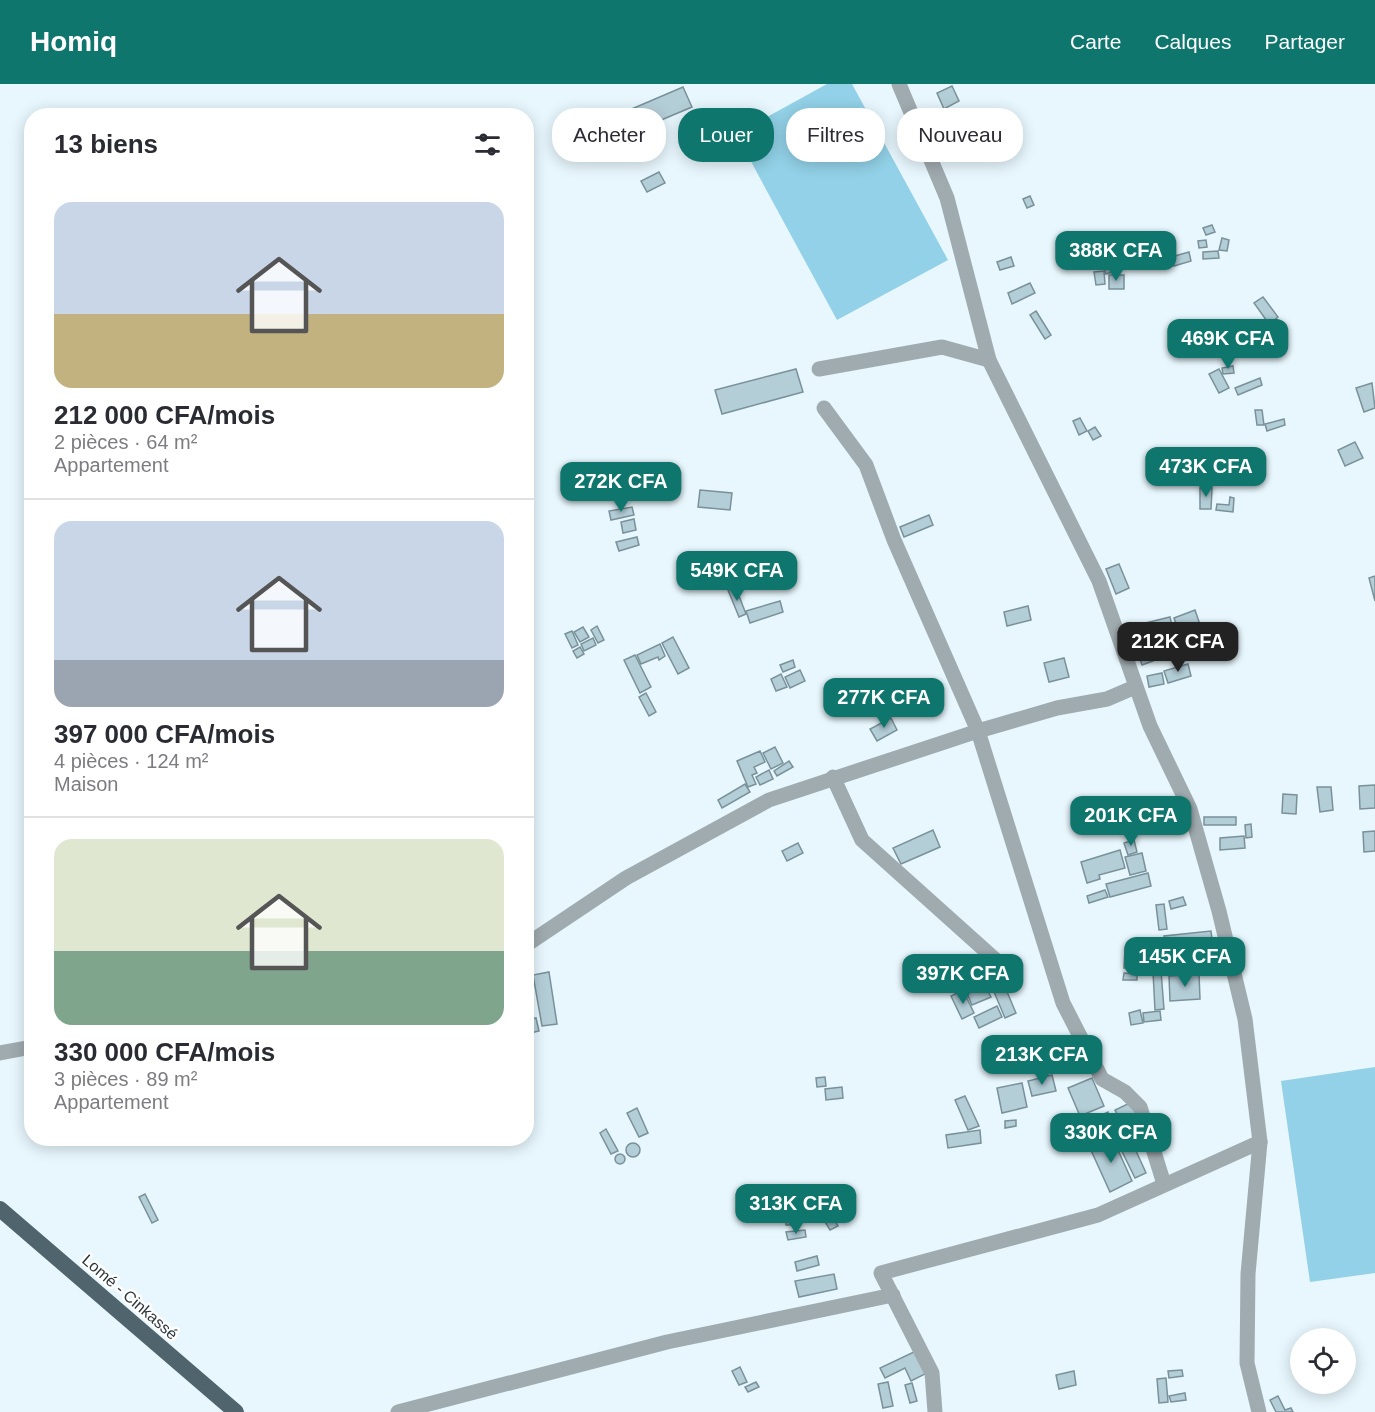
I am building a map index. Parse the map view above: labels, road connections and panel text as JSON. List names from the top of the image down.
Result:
{
  "streets": {
    "highway": ["Lomé - Cinkassé"]
  },
  "page": {
    "header": "Homiq",
    "nav": ["Carte", "Calques", "Partager"],
    "chip": [
      "Acheter",
      "Louer",
      "Filtres",
      "Nouveau"
    ],
    "heading": "13 biens",
    "list": [
      {
        "name": "212 000 CFA/mois",
        "note": "2 pièces · 64 m² · Appartement"
      },
      {
        "name": "397 000 CFA/mois",
        "note": "4 pièces · 124 m² · Maison"
      },
      {
        "name": "330 000 CFA/mois",
        "note": "3 pièces · 89 m² · Appartement"
      }
    ],
    "price": [
      "388K CFA",
      "469K CFA",
      "473K CFA",
      "272K CFA",
      "549K CFA",
      "212K CFA",
      "277K CFA",
      "201K CFA",
      "145K CFA",
      "397K CFA",
      "213K CFA",
      "330K CFA",
      "313K CFA"
    ]
  }
}
